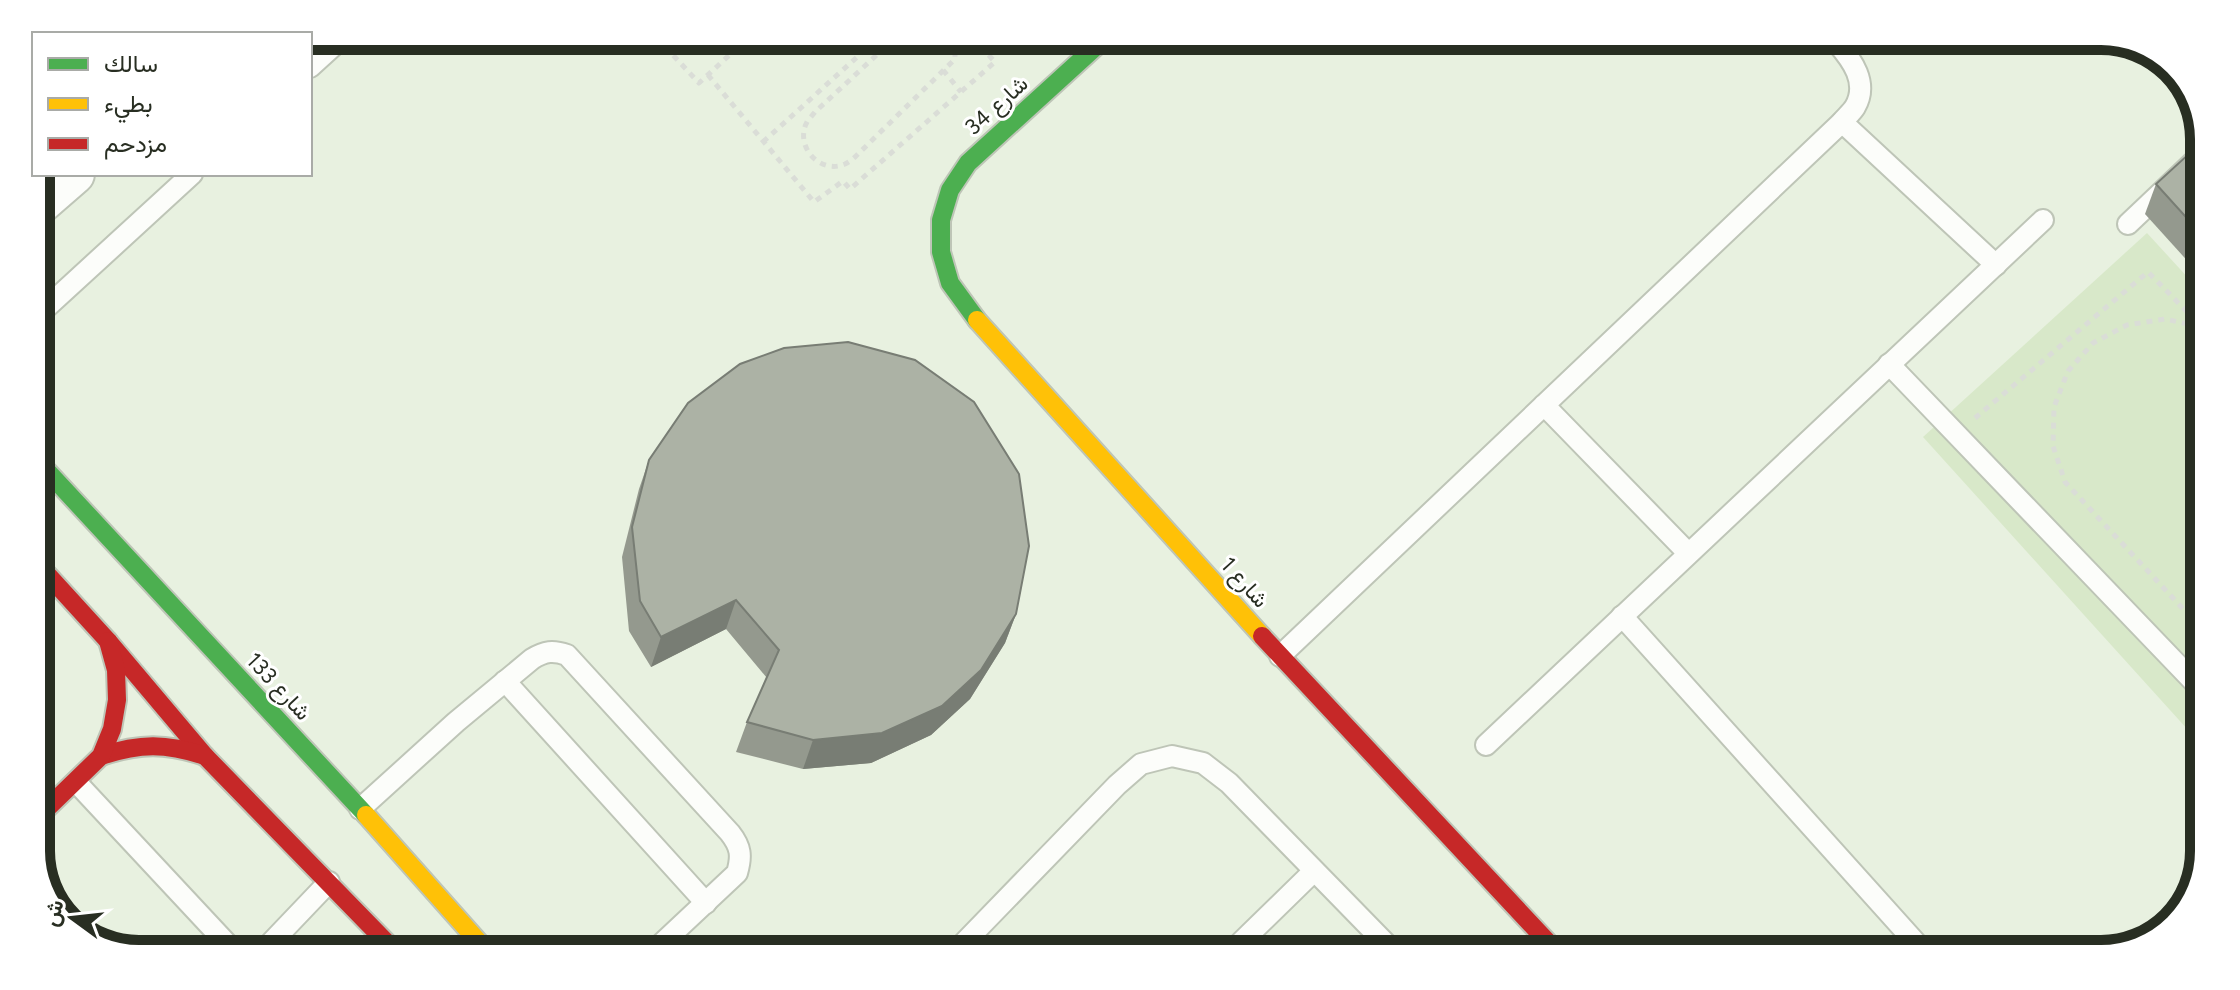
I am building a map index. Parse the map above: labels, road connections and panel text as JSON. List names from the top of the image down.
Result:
{
  "streets": {
    "street": ["شارع 34", "شارع 1", "شارع 133"]
  },
  "crossings": [
    ["شارع 34", "شارع 1"]
  ],
  "legend": ["سالك", "بطيء", "مزدحم"],
  "north": "left"
}
